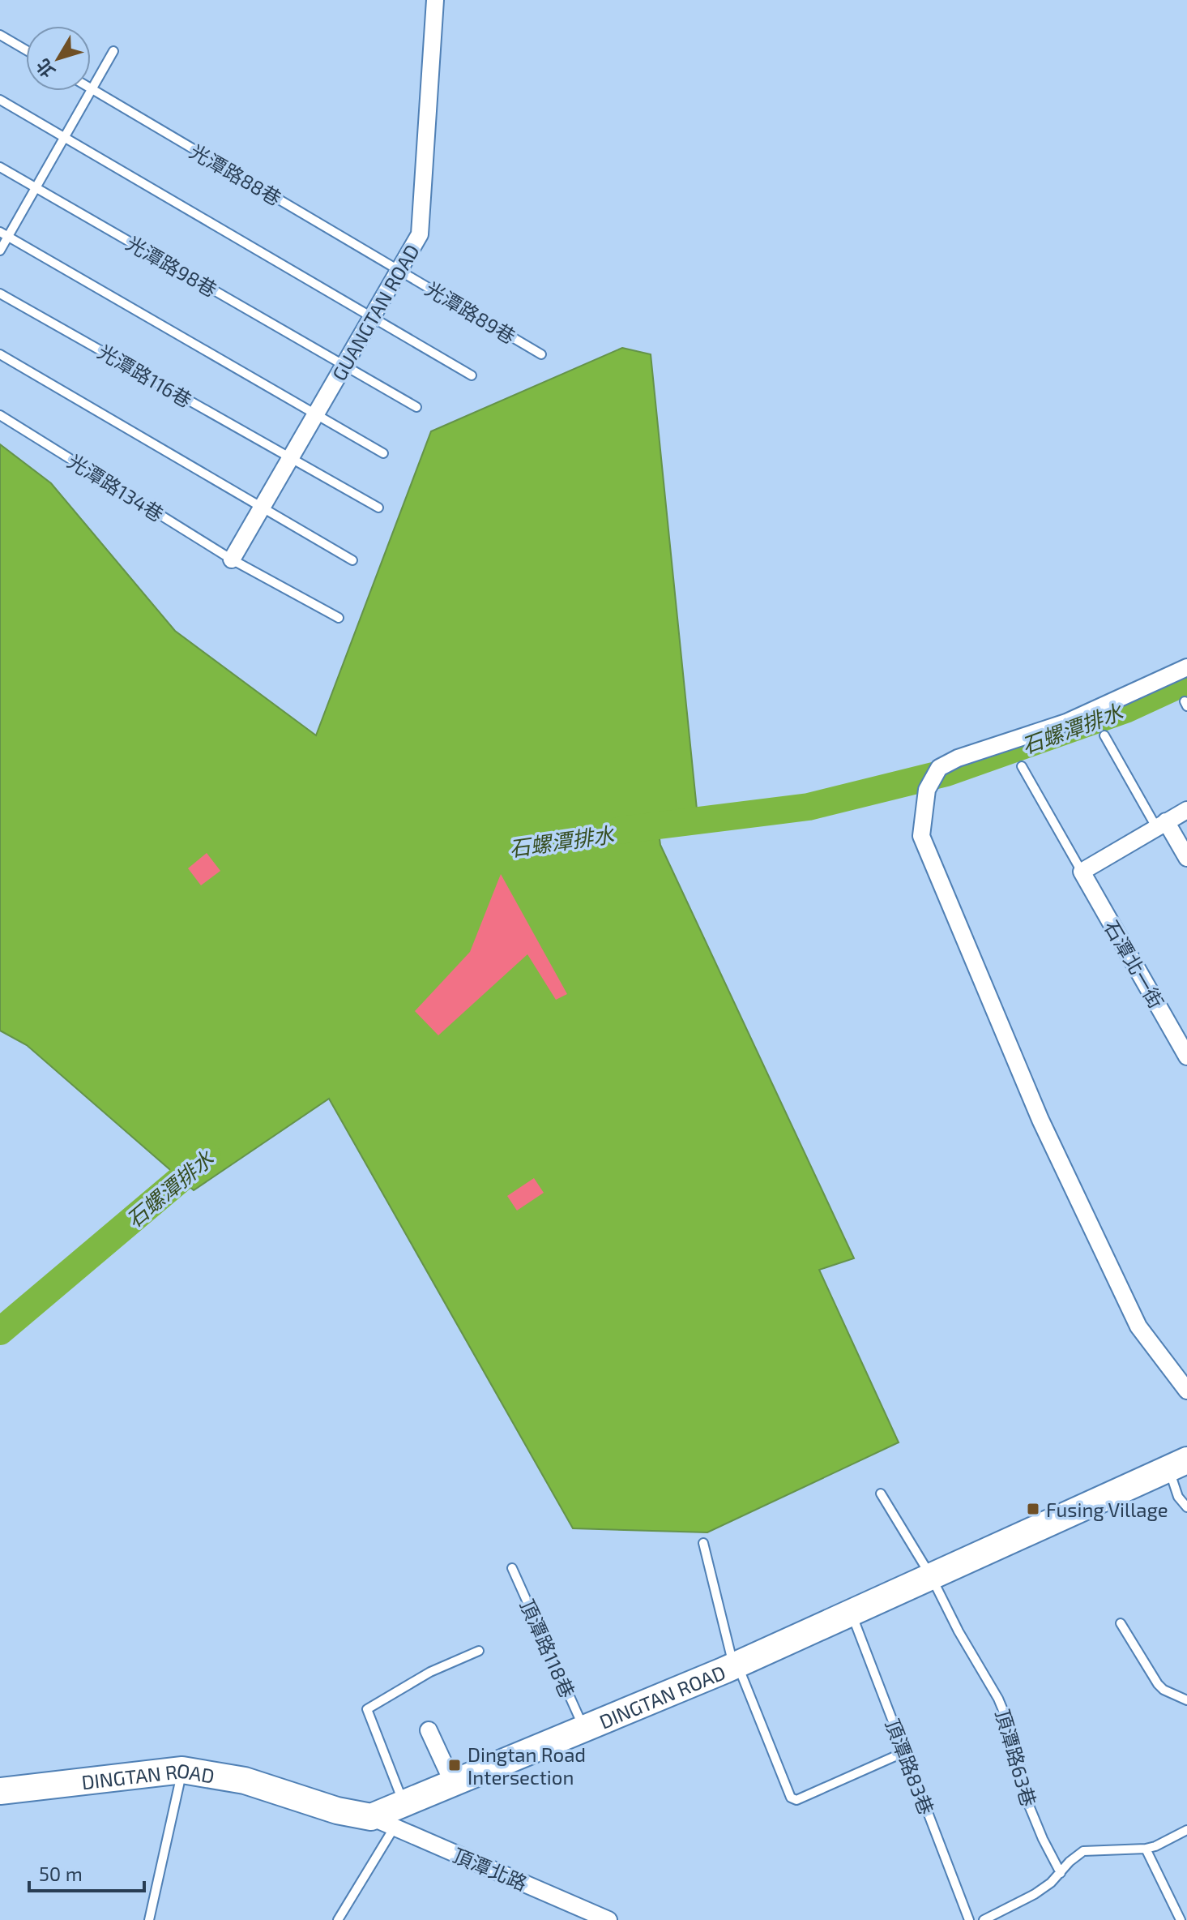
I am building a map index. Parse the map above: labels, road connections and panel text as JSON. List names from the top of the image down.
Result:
{
  "streets": {
    "main road": ["DINGTAN ROAD"],
    "street": ["GUANGTAN ROAD", "石潭北一街", "頂潭北路"],
    "lane": [
      "光潭路88巷",
      "光潭路98巷",
      "光潭路89巷",
      "光潭路116巷",
      "光潭路134巷",
      "頂潭路118巷",
      "頂潭路63巷",
      "頂潭路83巷"
    ]
  },
  "crossings": [
    ["光潭路88巷", "GUANGTAN ROAD"],
    ["光潭路88巷", "光潭路89巷"],
    ["光潭路98巷", "GUANGTAN ROAD"],
    ["GUANGTAN ROAD", "光潭路89巷"],
    ["GUANGTAN ROAD", "光潭路116巷"],
    ["GUANGTAN ROAD", "光潭路134巷"],
    ["頂潭路118巷", "DINGTAN ROAD"],
    ["DINGTAN ROAD", "頂潭路63巷"],
    ["DINGTAN ROAD", "頂潭路83巷"],
    ["DINGTAN ROAD", "頂潭北路"]
  ],
  "water": ["石螺潭排水"],
  "places": {
    "transit": ["Fusing Village", "Dingtan Road Intersection"]
  },
  "scale_bar": "50 m",
  "north": "bottom left"
}
